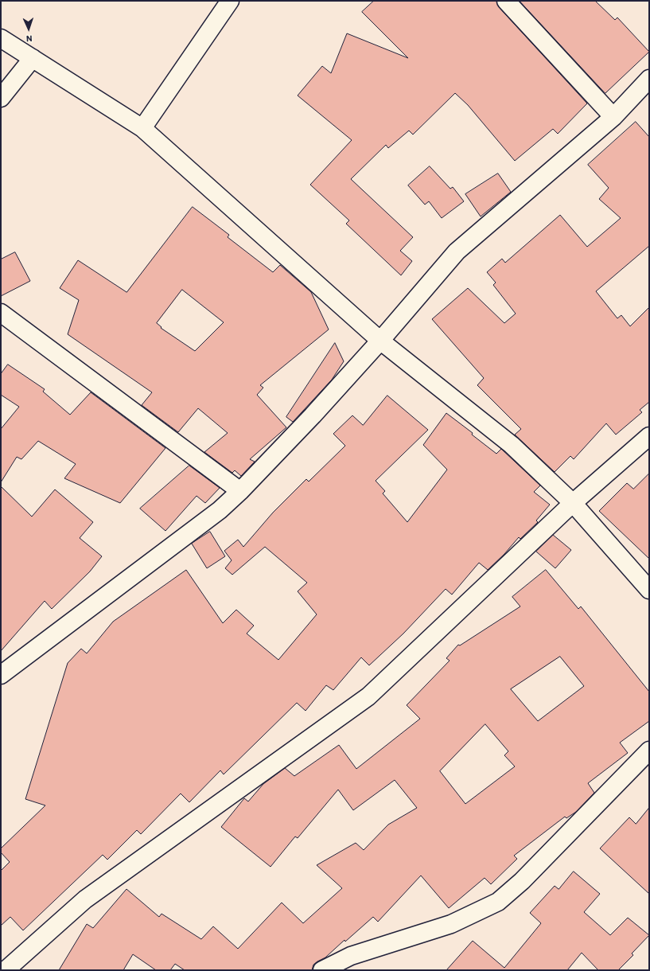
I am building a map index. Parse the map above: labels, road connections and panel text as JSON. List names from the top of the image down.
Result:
{
  "north": "bottom"
}
